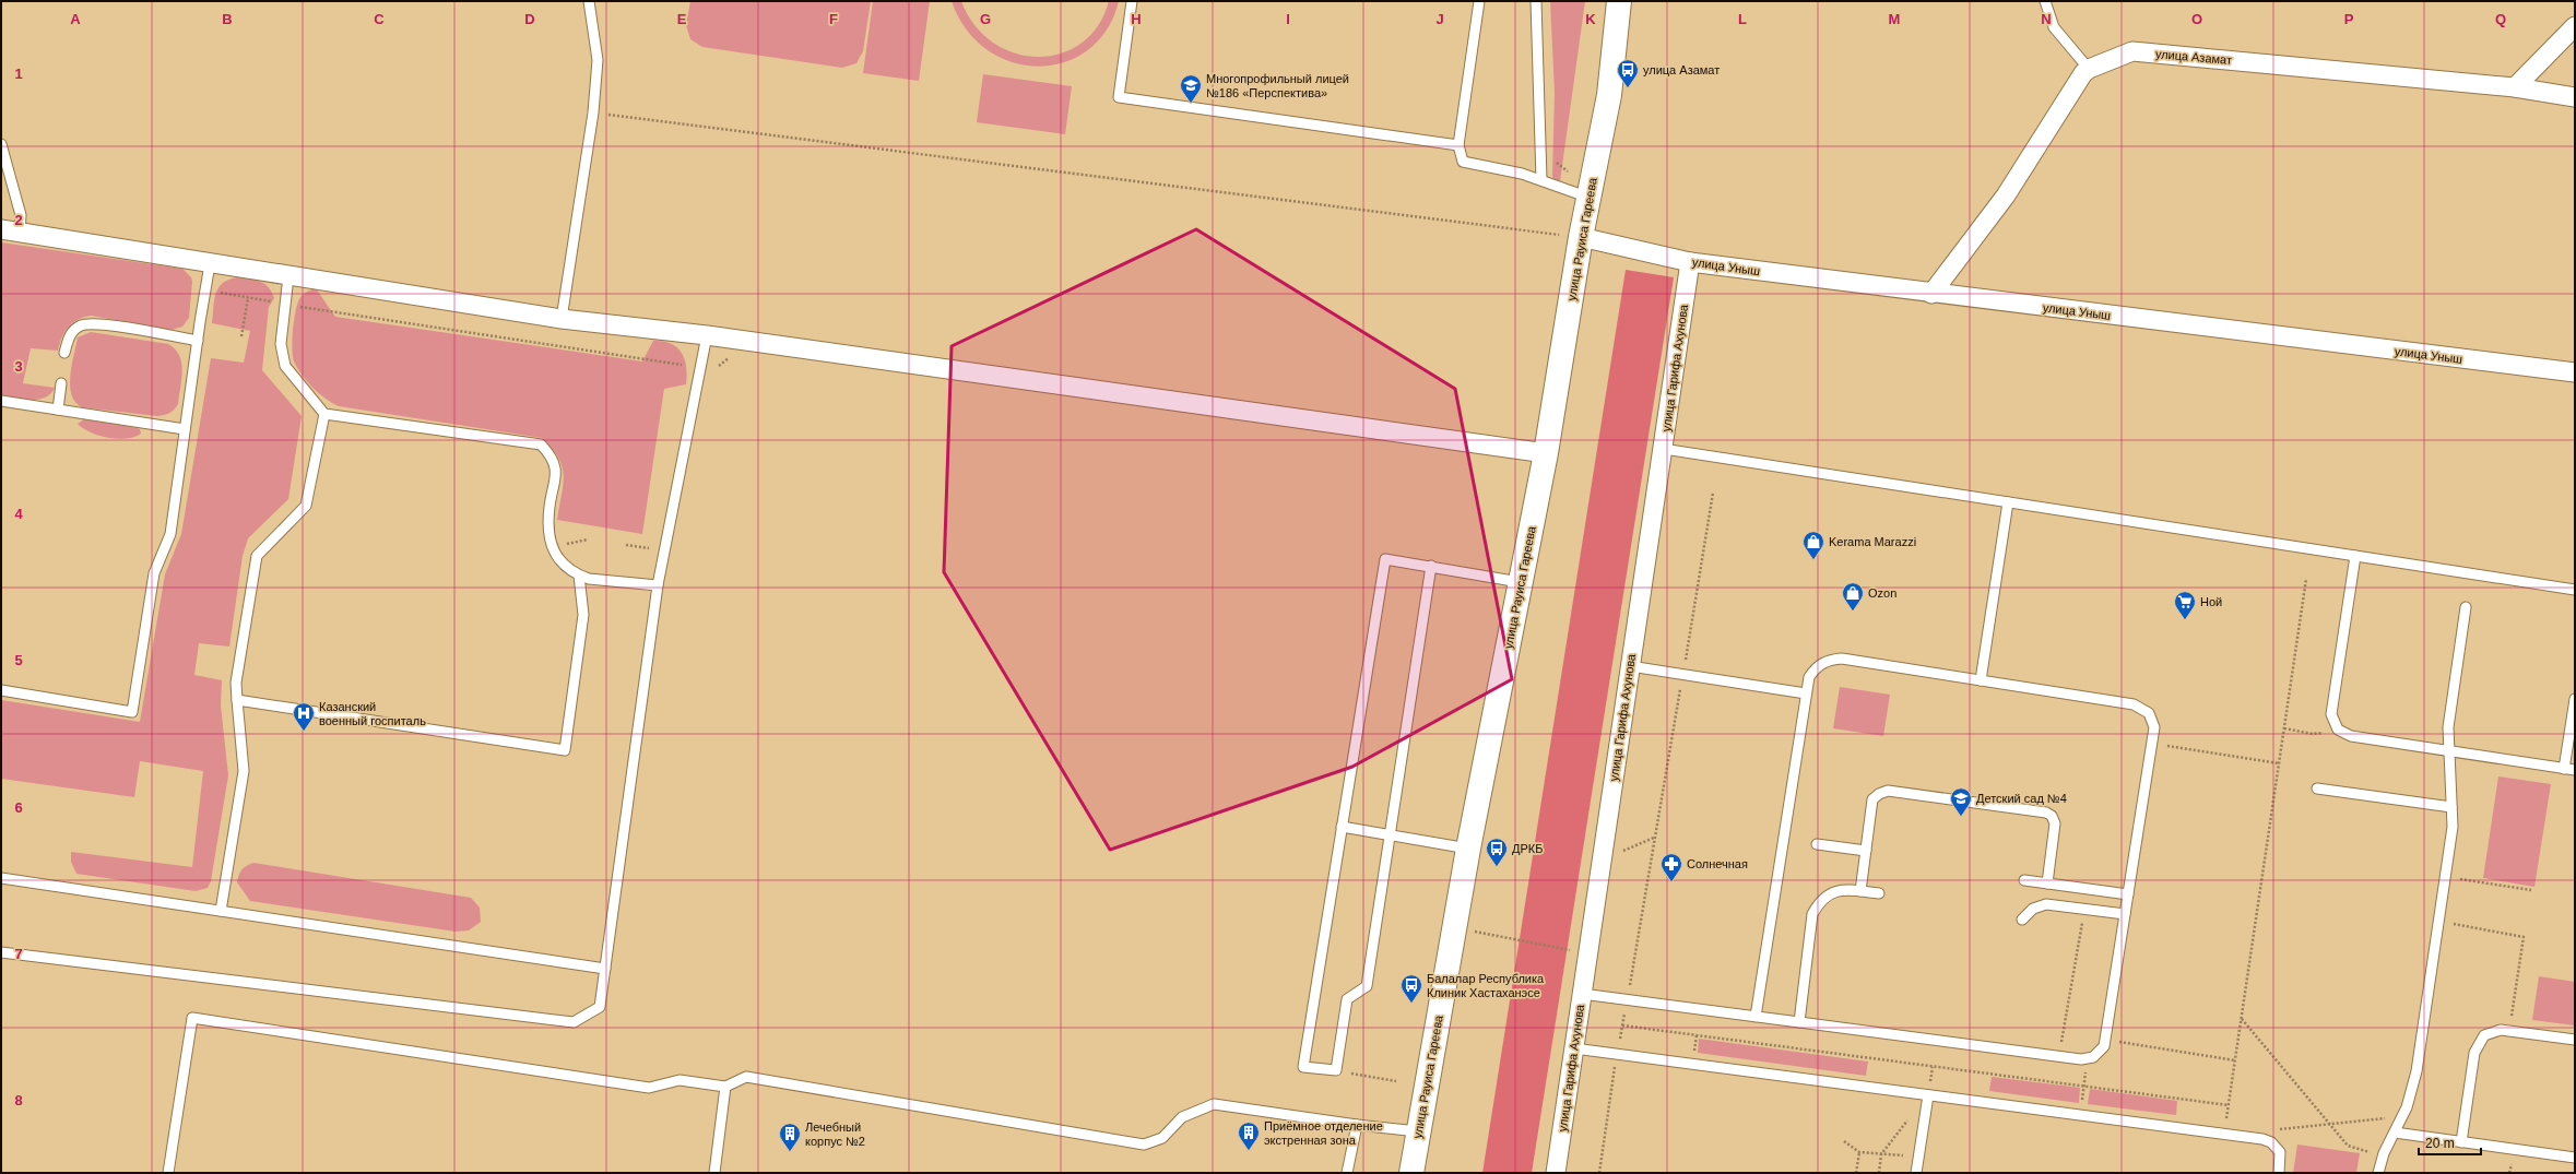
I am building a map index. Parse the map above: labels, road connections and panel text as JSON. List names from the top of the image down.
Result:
{
  "streets": {
    "street": [
      "улица Азамат",
      "улица Рауиса Гареева",
      "улица Уныш",
      "улица Гарифа Ахунова"
    ]
  },
  "crossings": [
    ["улица Рауиса Гареева", "улица Уныш"],
    ["улица Уныш", "улица Гарифа Ахунова"]
  ],
  "places": {
    "bus stop": ["улица Азамат", "ДРКБ", "Балалар Республика Клиник Хастаханэсе"],
    "school or university": ["Многопрофильный лицей №186 «Перспектива»", "Детский сад №4"],
    "shop": ["Kerama Marazzi", "Ozon"],
    "supermarket": ["Ной"],
    "hospital": ["Казанский военный госпиталь"],
    "pharmacy": ["Солнечная"],
    "building": ["Приёмное отделение экстренная зона", "Лечебный корпус №2"]
  },
  "scale_bar": "20 m",
  "grid": {
    "columns": [
      "A",
      "B",
      "C",
      "D",
      "E",
      "F",
      "G",
      "H",
      "I",
      "J",
      "K",
      "L",
      "M",
      "N",
      "O",
      "P",
      "Q"
    ],
    "rows": [
      "1",
      "2",
      "3",
      "4",
      "5",
      "6",
      "7",
      "8"
    ]
  }
}
